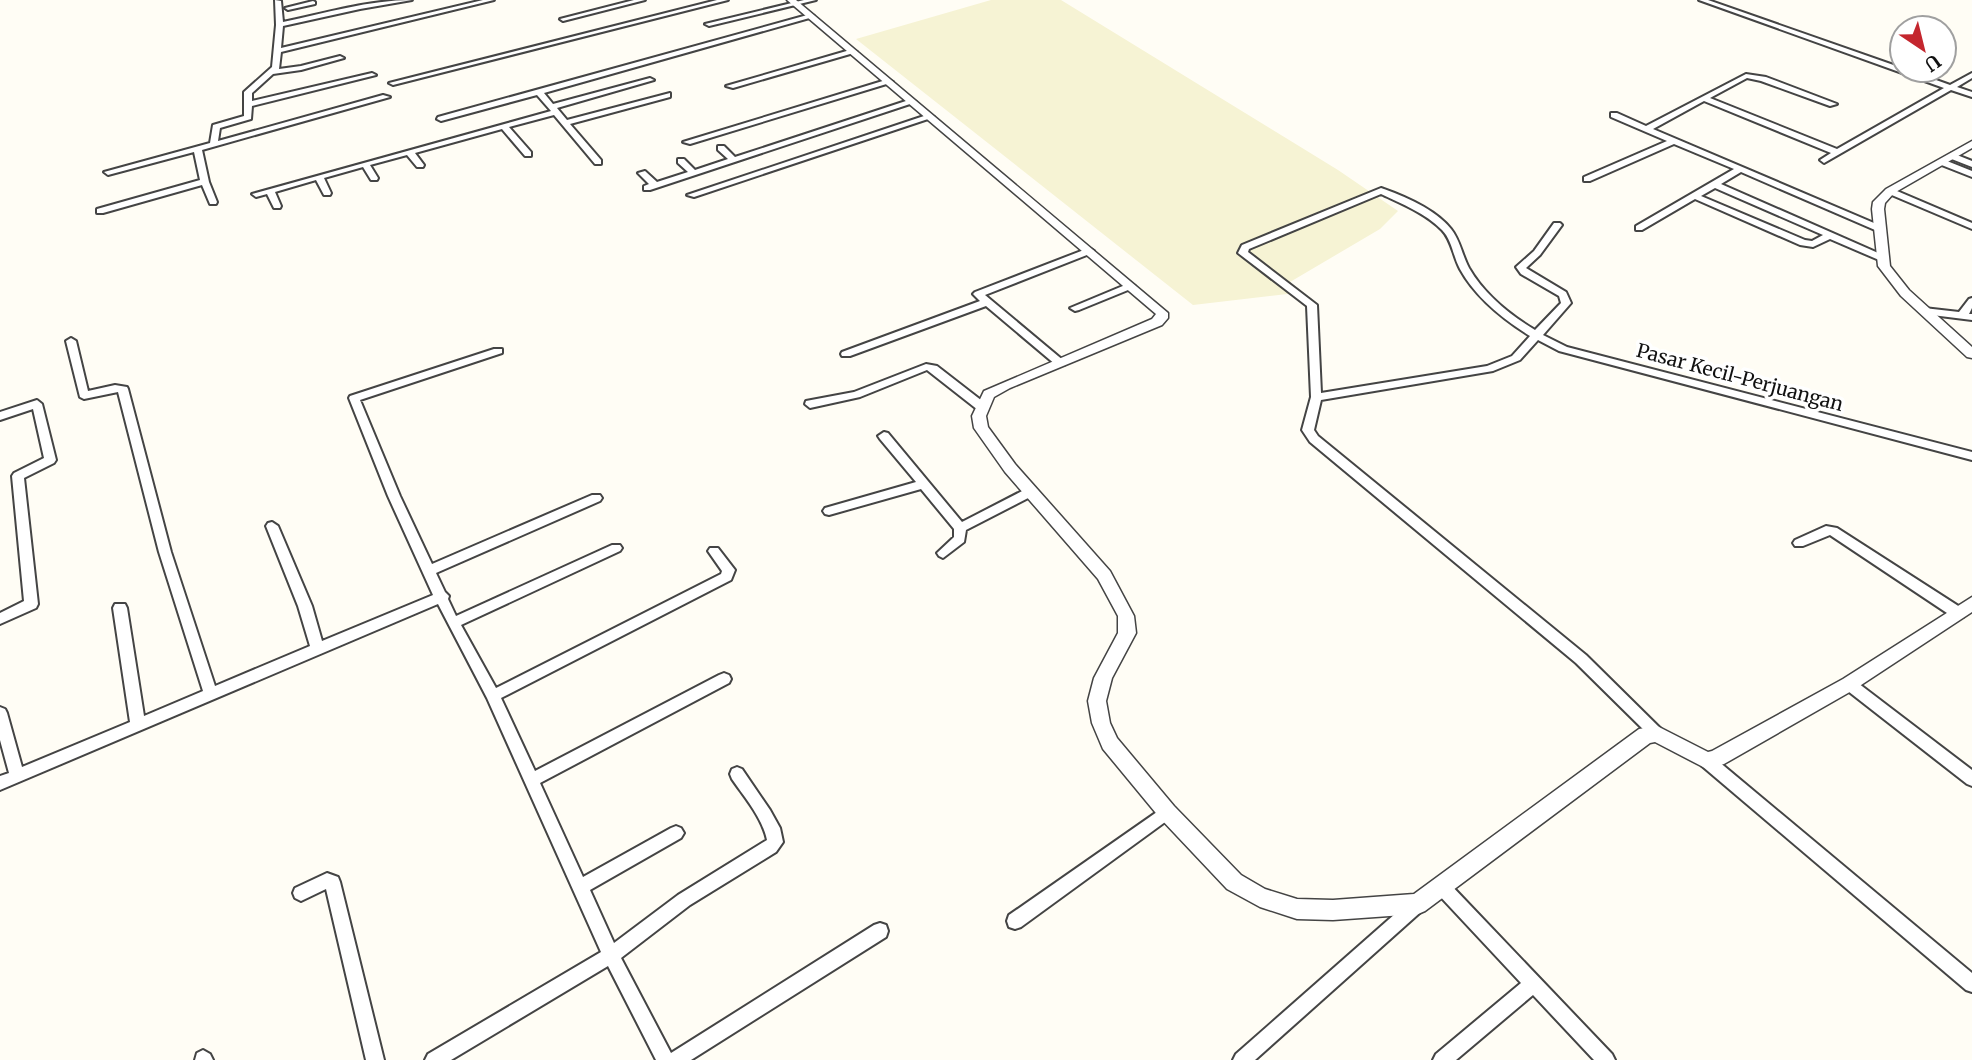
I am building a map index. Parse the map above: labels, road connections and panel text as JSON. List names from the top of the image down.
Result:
{
  "streets": {
    "street": ["Pasar Kecil-Perjuangan"]
  },
  "north": "bottom right"
}
